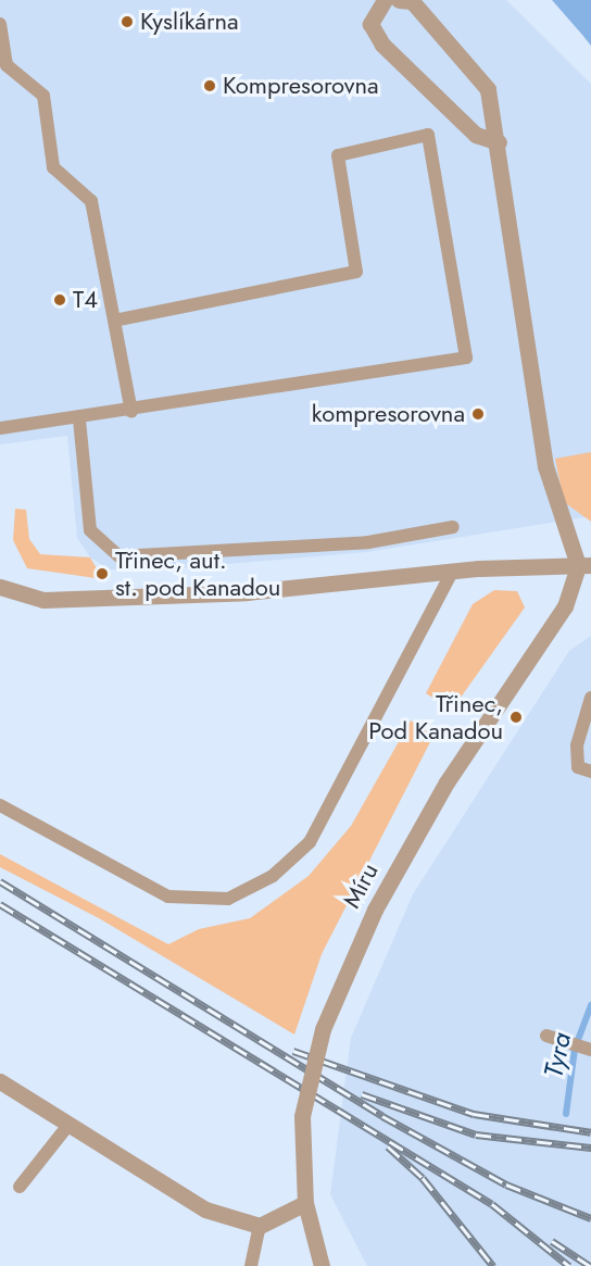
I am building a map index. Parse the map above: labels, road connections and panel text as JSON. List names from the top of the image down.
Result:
{
  "streets": {
    "street": ["Míru"]
  },
  "water": ["Tyra"],
  "places": [
    "Kyslíkárna",
    "Kompresorovna",
    "T4",
    "kompresorovna",
    "Třinec, aut. st. pod Kanadou",
    "Třinec, Pod Kanadou"
  ]
}
